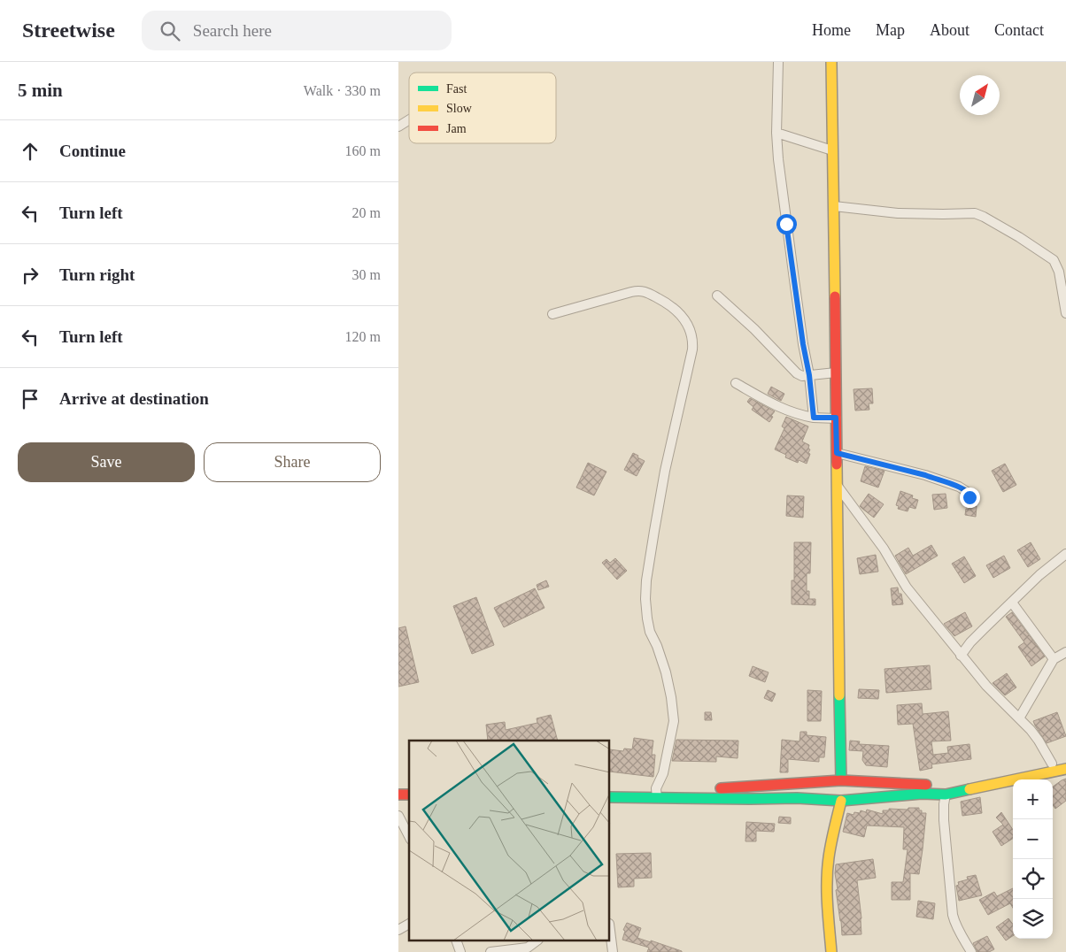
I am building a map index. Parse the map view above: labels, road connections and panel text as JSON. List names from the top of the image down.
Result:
{
  "legend": ["Fast", "Slow", "Jam"],
  "north": "top right",
  "page": {
    "header": "Streetwise",
    "search": "Search here",
    "nav": [
      "Home",
      "Map",
      "About",
      "Contact"
    ],
    "heading": ["5 min", "Walk · 330 m"],
    "list": [
      ["Continue", "160 m"],
      ["Turn left", "20 m"],
      ["Turn right", "30 m"],
      ["Turn left", "120 m"],
      "Arrive at destination"
    ],
    "buttons": ["Save", "Share"],
    "map_buttons": ["+", "−"]
  }
}
